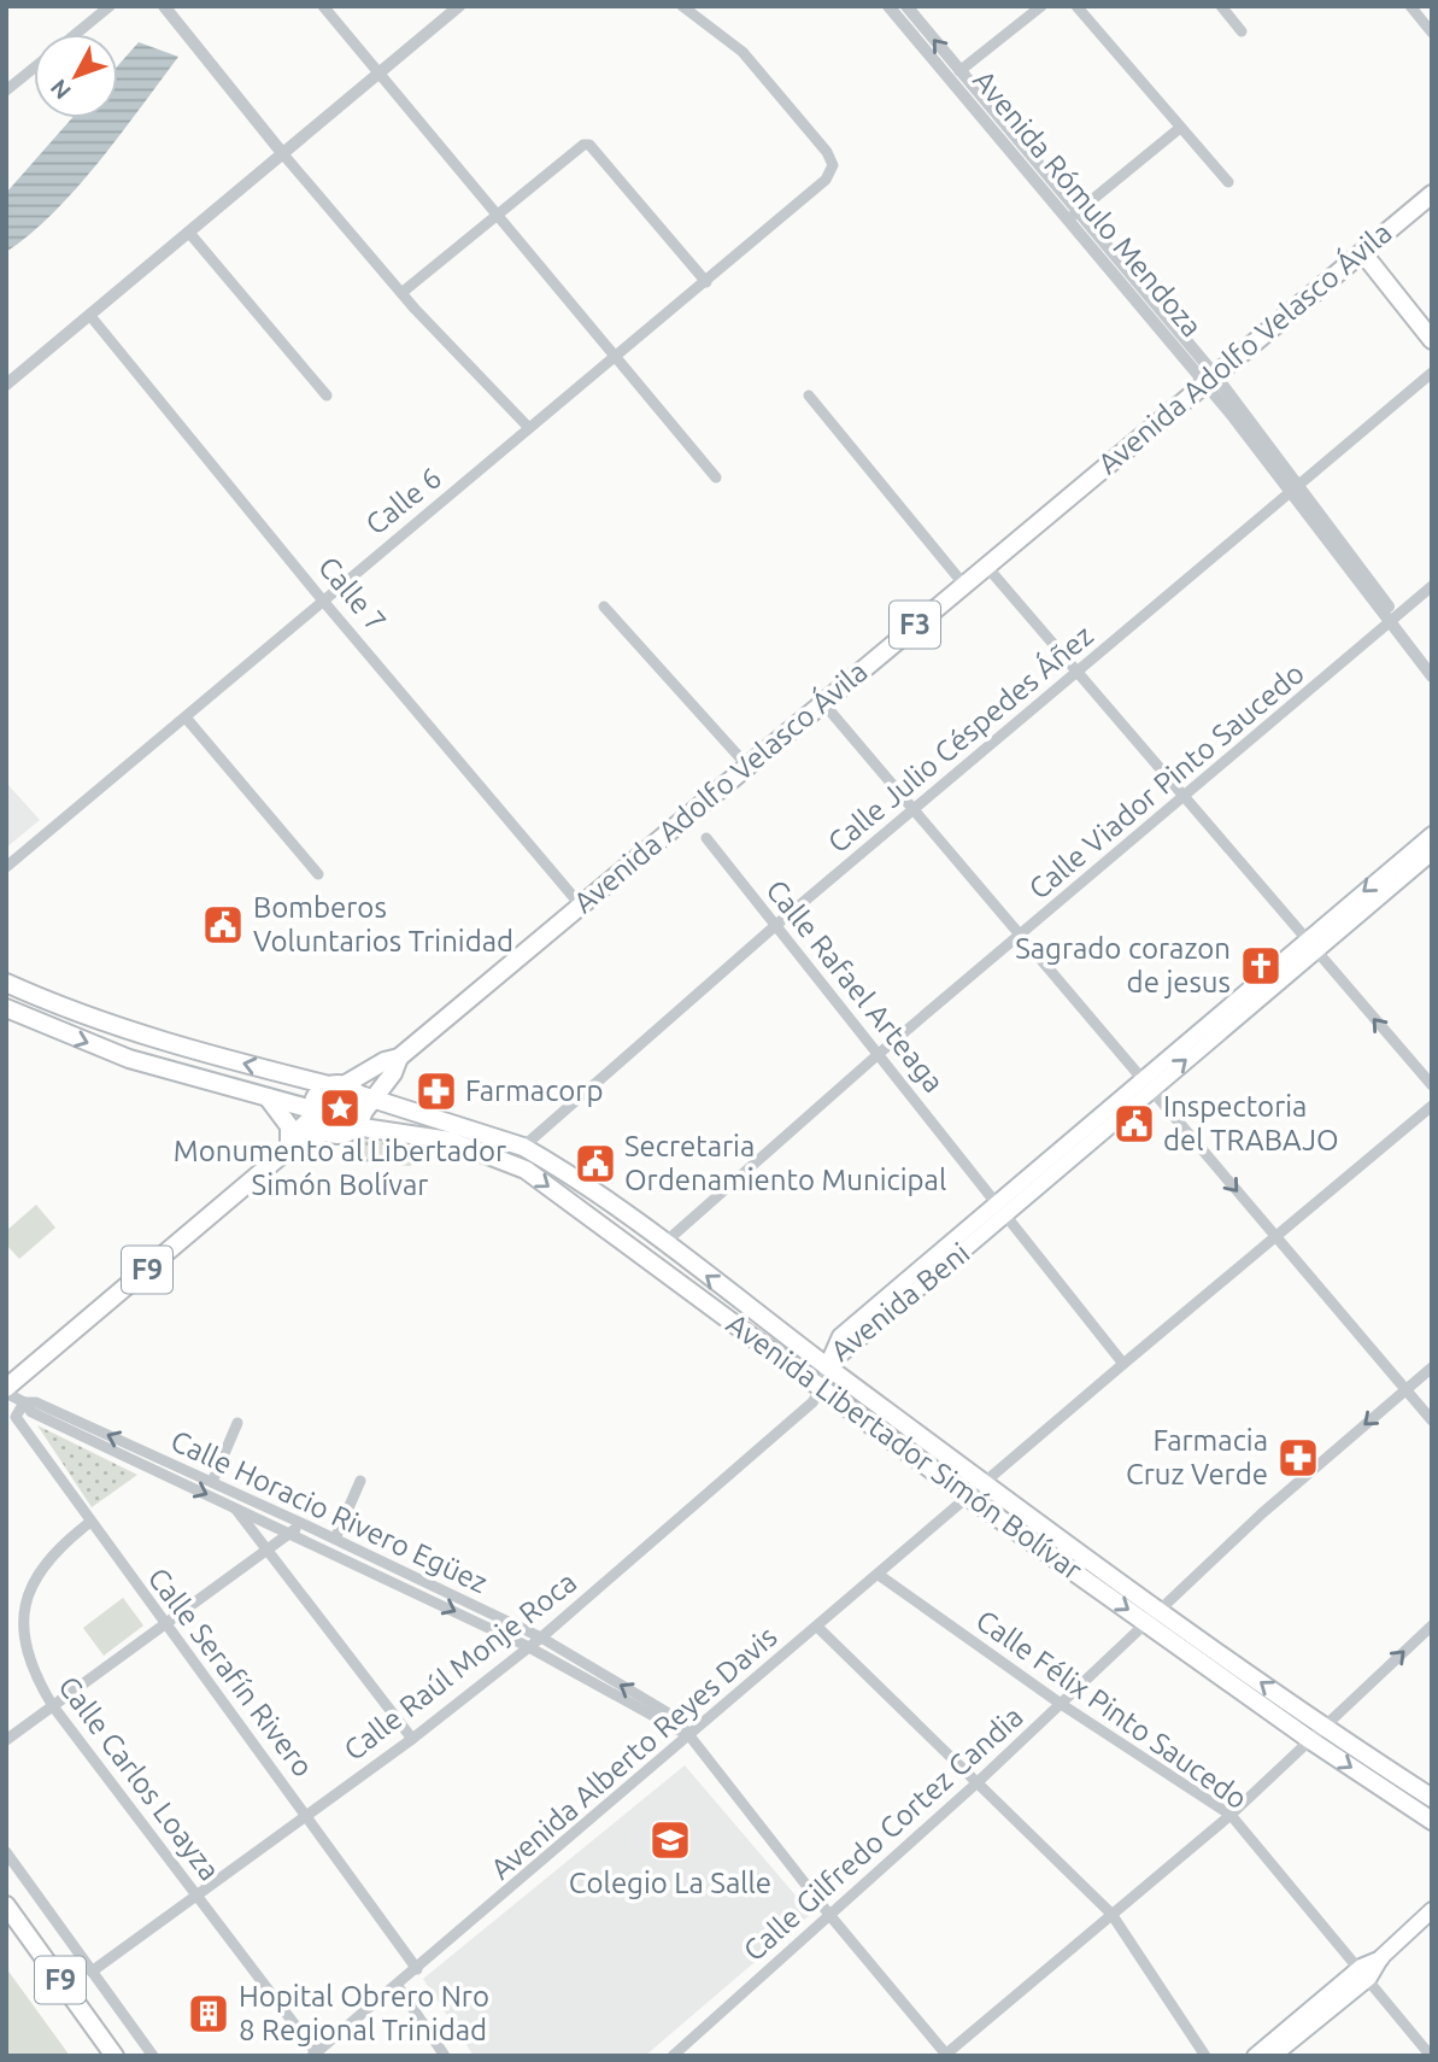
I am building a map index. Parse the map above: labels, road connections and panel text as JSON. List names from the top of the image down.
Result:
{
  "streets": {
    "main road": [
      "Avenida Adolfo Velasco Ávila",
      "F3",
      "F9",
      "Avenida Beni",
      "Avenida Libertador Simón Bolívar"
    ],
    "street": [
      "Avenida Rómulo Mendoza",
      "Calle 6",
      "Calle 7",
      "Calle Julio Céspedes Áñez",
      "Calle Viador Pinto Saucedo",
      "Calle Rafael Arteaga",
      "Calle Horacio Rivero Egüez",
      "Calle Raúl Monje Roca",
      "Calle Serafín Rivero",
      "Calle Félix Pinto Saucedo",
      "Avenida Alberto Reyes Davis",
      "Calle Carlos Loayza",
      "Calle Gilfredo Cortez Candia"
    ]
  },
  "crossings": [
    ["Avenida Rómulo Mendoza", "Avenida Adolfo Velasco Ávila"],
    ["Avenida Rómulo Mendoza", "Calle Julio Céspedes Áñez"],
    ["Avenida Rómulo Mendoza", "Calle Viador Pinto Saucedo"],
    ["Avenida Adolfo Velasco Ávila", "Calle 7"],
    ["Avenida Adolfo Velasco Ávila", "F9"],
    ["Avenida Adolfo Velasco Ávila", "Avenida Libertador Simón Bolívar"],
    ["Calle 6", "Calle 7"],
    ["Calle Julio Céspedes Áñez", "Calle Rafael Arteaga"],
    ["Calle Julio Céspedes Áñez", "Avenida Libertador Simón Bolívar"],
    ["Calle Viador Pinto Saucedo", "Calle Rafael Arteaga"],
    ["Calle Viador Pinto Saucedo", "Avenida Libertador Simón Bolívar"],
    ["Calle Rafael Arteaga", "Avenida Beni"],
    ["Calle Rafael Arteaga", "Avenida Alberto Reyes Davis"],
    ["F9", "Avenida Libertador Simón Bolívar"],
    ["F9", "Calle Horacio Rivero Egüez"],
    ["Avenida Beni", "Avenida Libertador Simón Bolívar"],
    ["Avenida Beni", "Calle Raúl Monje Roca"],
    ["Avenida Libertador Simón Bolívar", "Calle Raúl Monje Roca"],
    ["Avenida Libertador Simón Bolívar", "Avenida Alberto Reyes Davis"],
    ["Avenida Libertador Simón Bolívar", "Calle Gilfredo Cortez Candia"],
    ["Calle Horacio Rivero Egüez", "Calle Raúl Monje Roca"],
    ["Calle Horacio Rivero Egüez", "Calle Serafín Rivero"],
    ["Calle Horacio Rivero Egüez", "Avenida Alberto Reyes Davis"],
    ["Calle Horacio Rivero Egüez", "Calle Gilfredo Cortez Candia"],
    ["Calle Raúl Monje Roca", "Calle Serafín Rivero"],
    ["Calle Raúl Monje Roca", "Calle Carlos Loayza"],
    ["Calle Serafín Rivero", "Avenida Alberto Reyes Davis"],
    ["Calle Serafín Rivero", "Calle Carlos Loayza"],
    ["Calle Félix Pinto Saucedo", "Avenida Alberto Reyes Davis"],
    ["Calle Félix Pinto Saucedo", "Calle Gilfredo Cortez Candia"],
    ["Avenida Alberto Reyes Davis", "Calle Carlos Loayza"]
  ],
  "places": {
    "public building": ["Bomberos Voluntarios Trinidad", "Inspectoria del TRABAJO", "Secretaria Ordenamiento Municipal"],
    "church": ["Sagrado corazon de jesus"],
    "pharmacy": ["Farmacorp", "Farmacia Cruz Verde"],
    "place": ["Monumento al Libertador Simón Bolívar"],
    "school or university": ["Colegio La Salle"],
    "building": ["Hopital Obrero Nro 8 Regional Trinidad"]
  },
  "north": "bottom left"
}
